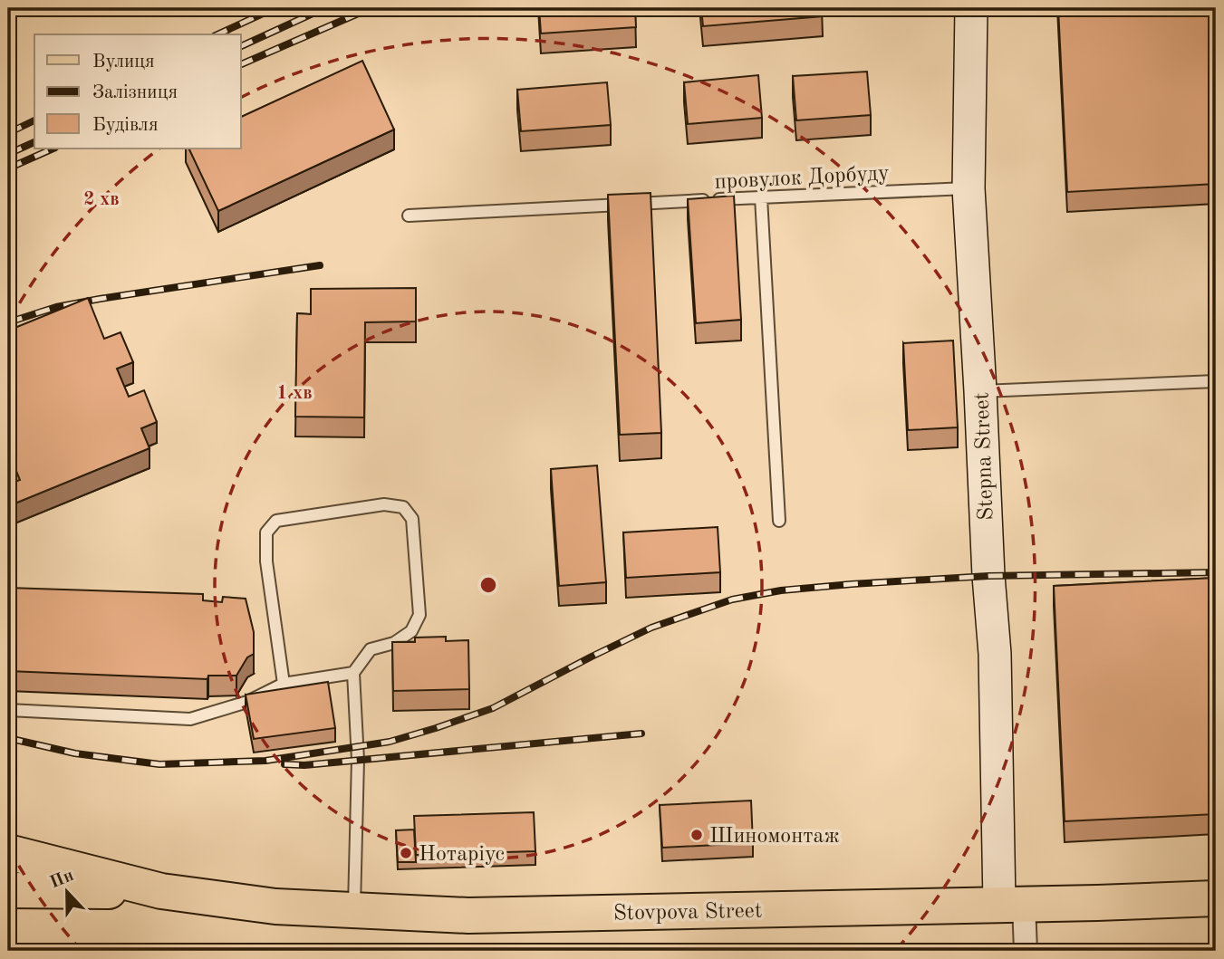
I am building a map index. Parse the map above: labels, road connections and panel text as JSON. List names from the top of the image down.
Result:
{
  "streets": {
    "main road": ["Stepna Street", "Stovpova Street"],
    "lane": ["провулок Дорбуду"]
  },
  "crossings": [
    ["провулок Дорбуду", "Stepna Street"],
    ["Stepna Street", "Stovpova Street"]
  ],
  "places": ["Шиномонтаж", "Нотаріус"],
  "legend": ["Вулиця", "Залізниця", "Будівля"],
  "north": "top",
  "rings": ["2 хв", "1 хв"]
}
